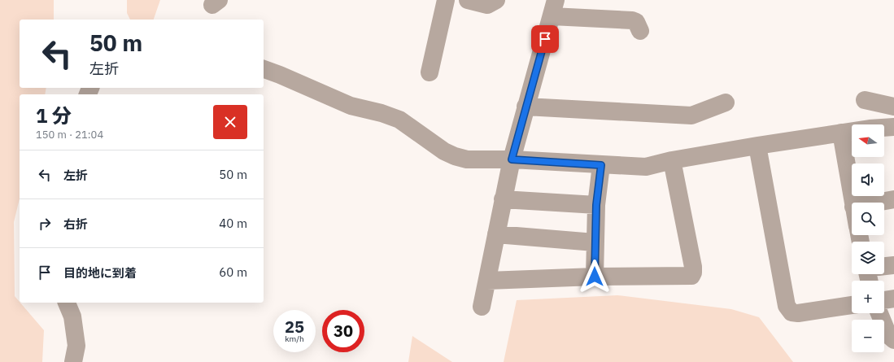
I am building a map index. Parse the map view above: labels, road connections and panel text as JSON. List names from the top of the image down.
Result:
{
  "north": "left",
  "page": {
    "turn": ["50 m", "左折"],
    "heading": ["1 分", "150 m · 21:04"],
    "map_buttons": ["+", "−"],
    "list": [
      {
        "name": "左折",
        "value": "50 m"
      },
      {
        "name": "右折",
        "value": "40 m"
      },
      {
        "name": "目的地に到着",
        "value": "60 m"
      }
    ],
    "speed": "25 km/h",
    "limit": "30"
  }
}
